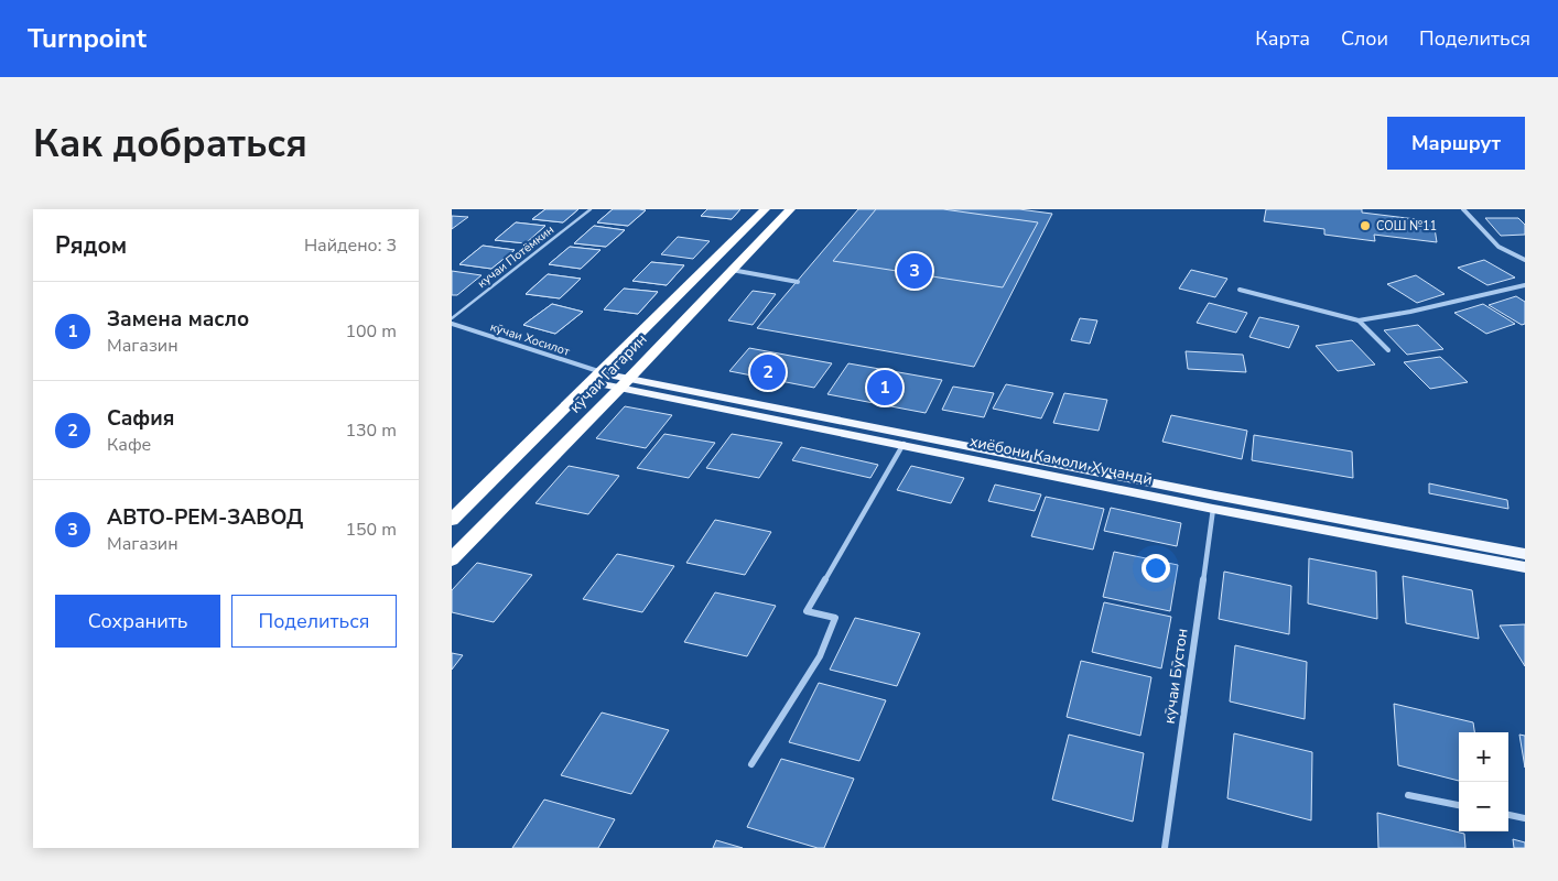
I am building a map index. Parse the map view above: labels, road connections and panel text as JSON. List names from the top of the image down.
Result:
{
  "streets": {
    "highway": ["кӯчаи Гагарин"],
    "main road": ["хиёбони Камоли Хуҷандӣ"],
    "street": ["кӯчаи Хосилот", "кӯчаи Бӯстон"],
    "lane": ["кучаи Потёмкин"]
  },
  "crossings": [
    ["кӯчаи Хосилот", "кӯчаи Гагарин"],
    ["кӯчаи Хосилот", "хиёбони Камоли Хуҷандӣ"],
    ["кӯчаи Гагарин", "хиёбони Камоли Хуҷандӣ"],
    ["хиёбони Камоли Хуҷандӣ", "кӯчаи Бӯстон"]
  ],
  "places": ["СОШ №11"],
  "page": {
    "header": "Turnpoint",
    "nav": ["Карта", "Слои", "Поделиться"],
    "buttons": [
      "Маршрут",
      ["Сохранить", "Поделиться"]
    ],
    "title": "Как добраться",
    "heading": ["Рядом", "Найдено: 3"],
    "pins": ["3", "2", "1"],
    "list": [
      {
        "mark": "1",
        "name": "Замена масло",
        "note": "Магазин",
        "value": "100 m"
      },
      {
        "mark": "2",
        "name": "Сафия",
        "note": "Кафе",
        "value": "130 m"
      },
      {
        "mark": "3",
        "name": "АВТО-РЕМ-ЗАВОД",
        "note": "Магазин",
        "value": "150 m"
      }
    ],
    "map_buttons": ["+", "−"]
  }
}
